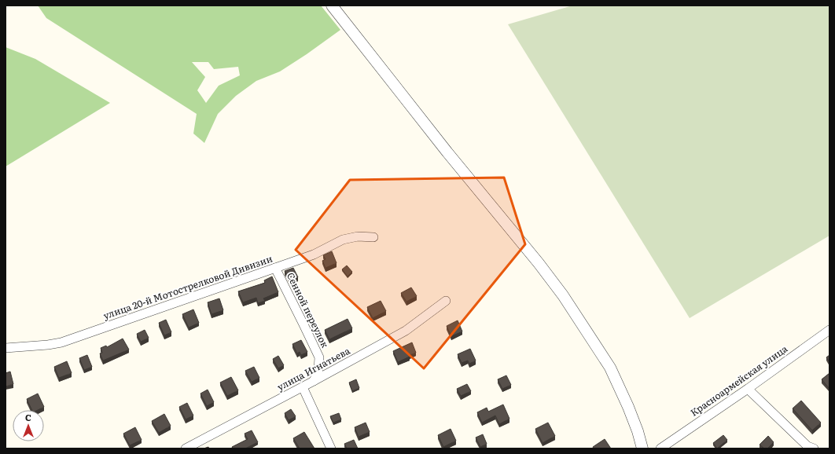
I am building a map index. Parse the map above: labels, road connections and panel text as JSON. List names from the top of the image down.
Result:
{
  "streets": {
    "street": [
      "улица 20-й Мотострелковой Дивизии",
      "Сенной переулок",
      "улица Игнатьева",
      "Красноармейская улица"
    ]
  },
  "crossings": [
    ["улица 20-й Мотострелковой Дивизии", "Сенной переулок"],
    ["Сенной переулок", "улица Игнатьева"]
  ],
  "north": "top"
}
